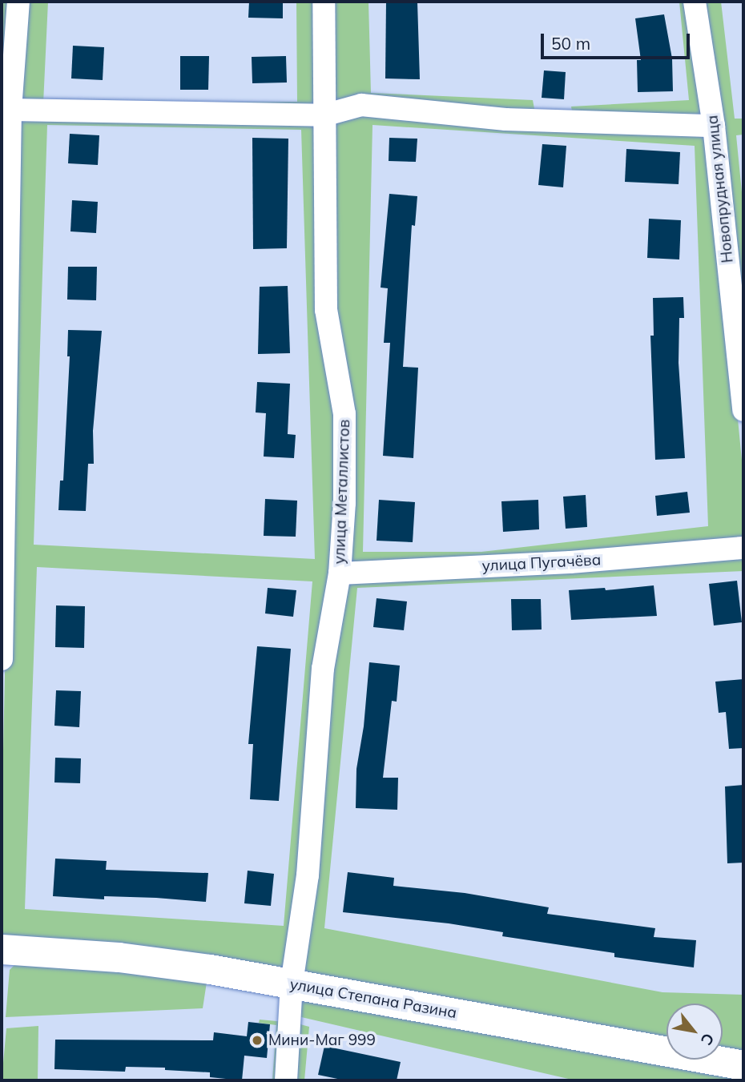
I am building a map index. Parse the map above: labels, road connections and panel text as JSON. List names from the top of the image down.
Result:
{
  "streets": {
    "main road": ["улица Степана Разина"],
    "street": ["Новопрудная улица", "улица Металлистов", "улица Пугачёва"]
  },
  "crossings": [
    ["улица Металлистов", "улица Пугачёва"],
    ["улица Металлистов", "улица Степана Разина"]
  ],
  "places": ["Мини-Маг 999"],
  "scale_bar": "50 m",
  "north": "bottom right"
}
